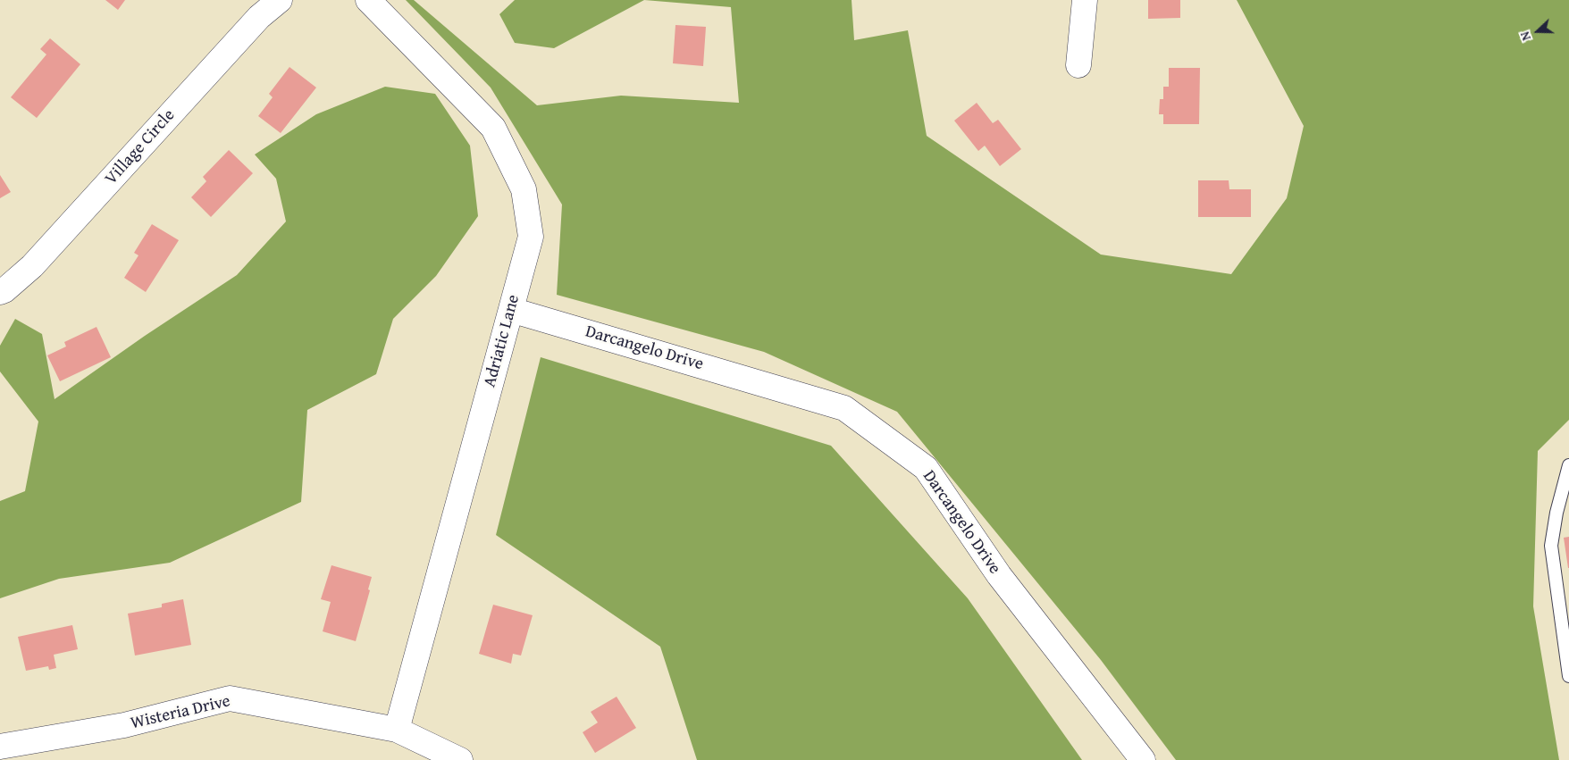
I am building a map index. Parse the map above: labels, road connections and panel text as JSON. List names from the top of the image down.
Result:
{
  "streets": {
    "street": [
      "Village Circle",
      "Adriatic Lane",
      "Darcangelo Drive",
      "Wisteria Drive"
    ]
  },
  "crossings": [
    ["Adriatic Lane", "Darcangelo Drive"],
    ["Adriatic Lane", "Wisteria Drive"]
  ],
  "north": "left"
}
